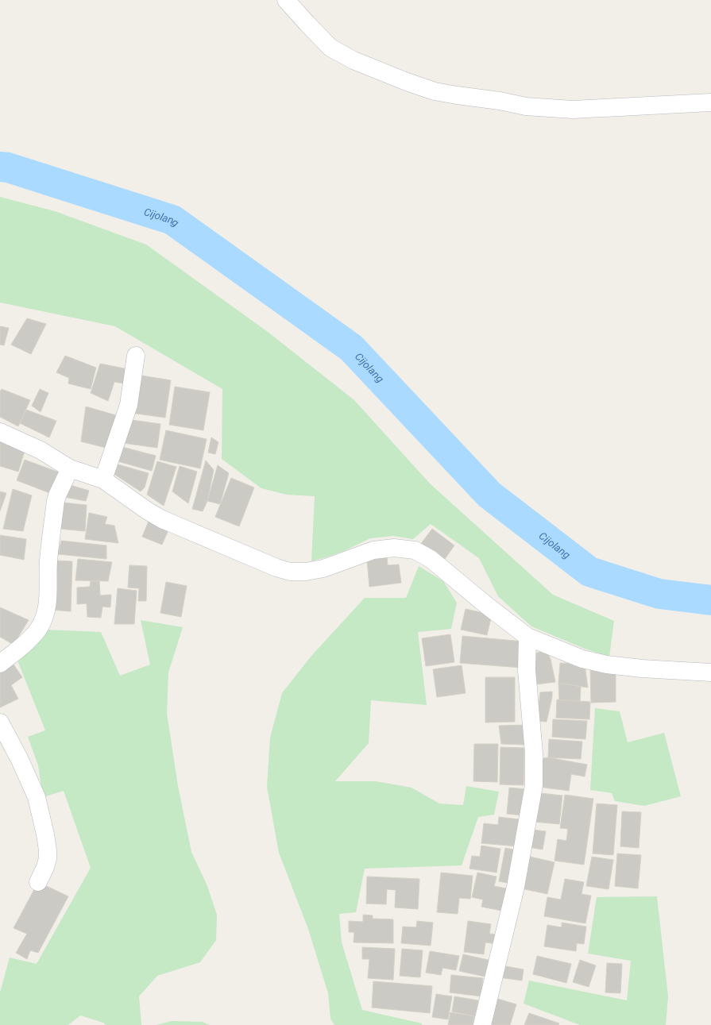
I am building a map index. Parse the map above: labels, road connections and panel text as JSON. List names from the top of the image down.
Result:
{
  "water": ["Cijolang"]
}
